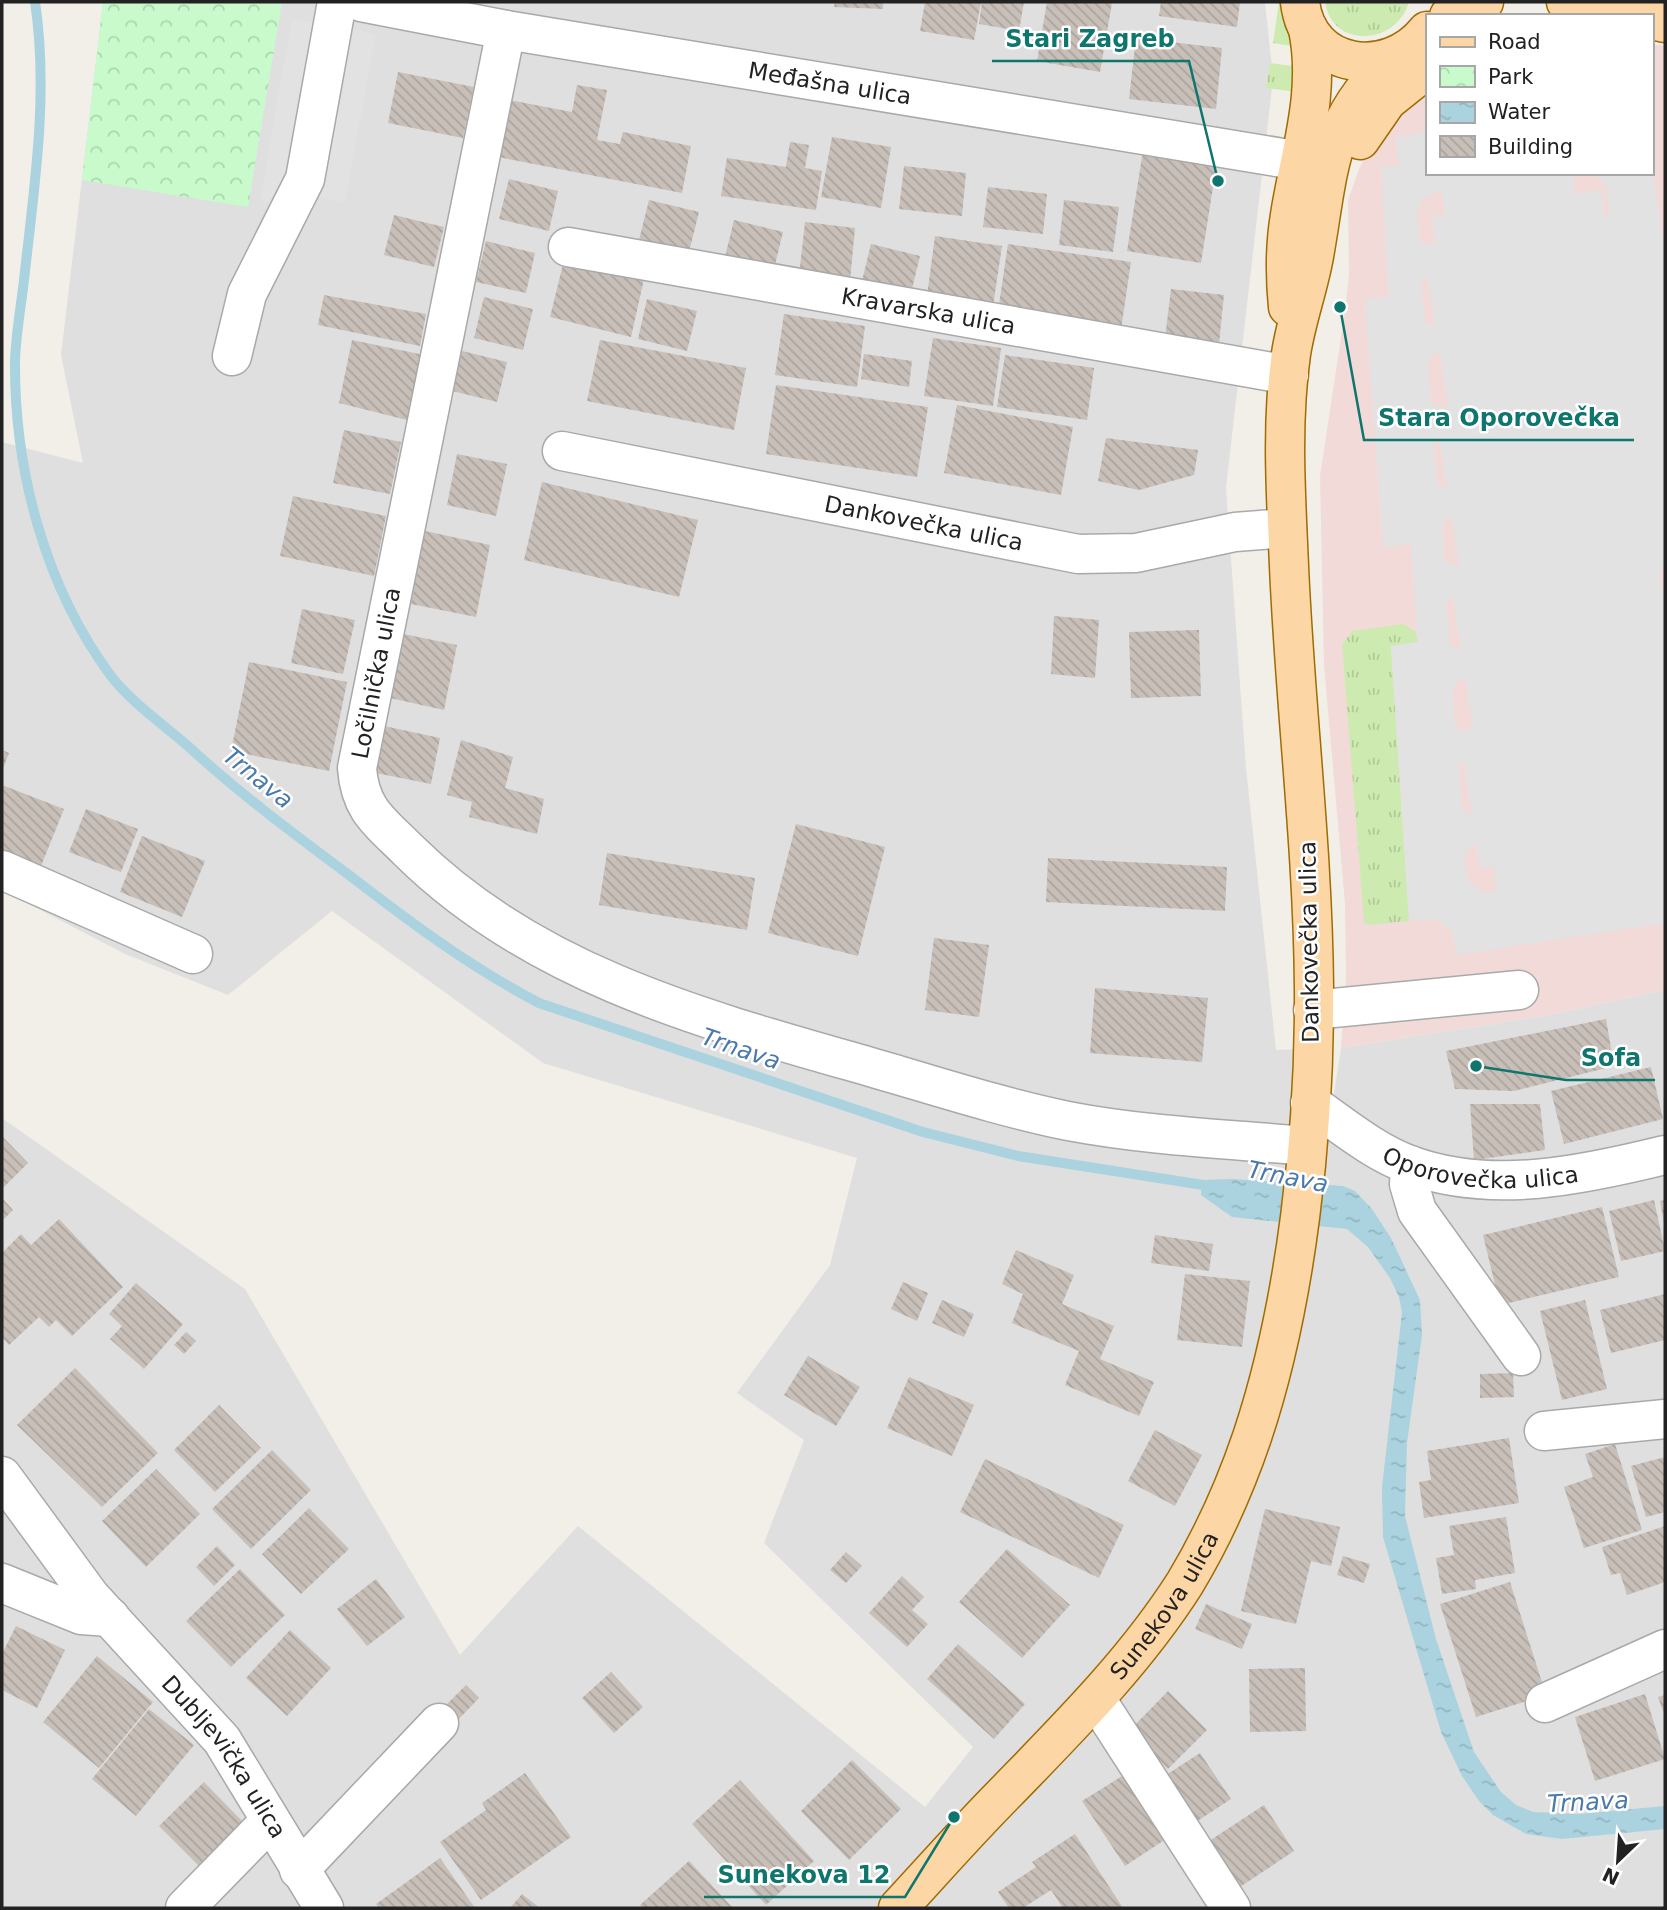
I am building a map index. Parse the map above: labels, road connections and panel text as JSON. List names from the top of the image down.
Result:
{
  "streets": {
    "main road": ["Dankovečka ulica", "Sunekova ulica"],
    "street": [
      "Međašna ulica",
      "Kravarska ulica",
      "Ločilnička ulica",
      "Oporovečka ulica",
      "Dubljevička ulica"
    ]
  },
  "crossings": [
    ["Međašna ulica", "Dankovečka ulica"],
    ["Međašna ulica", "Ločilnička ulica"],
    ["Kravarska ulica", "Dankovečka ulica"],
    ["Dankovečka ulica", "Ločilnička ulica"],
    ["Dankovečka ulica", "Oporovečka ulica"],
    ["Dankovečka ulica", "Sunekova ulica"],
    ["Ločilnička ulica", "Sunekova ulica"]
  ],
  "water": ["Trnava"],
  "places": [
    "Stari Zagreb",
    "Stara Oporovečka",
    "Sofa",
    "Sunekova 12"
  ],
  "legend": [
    "Road",
    "Park",
    "Water",
    "Building"
  ],
  "north": "bottom left"
}
